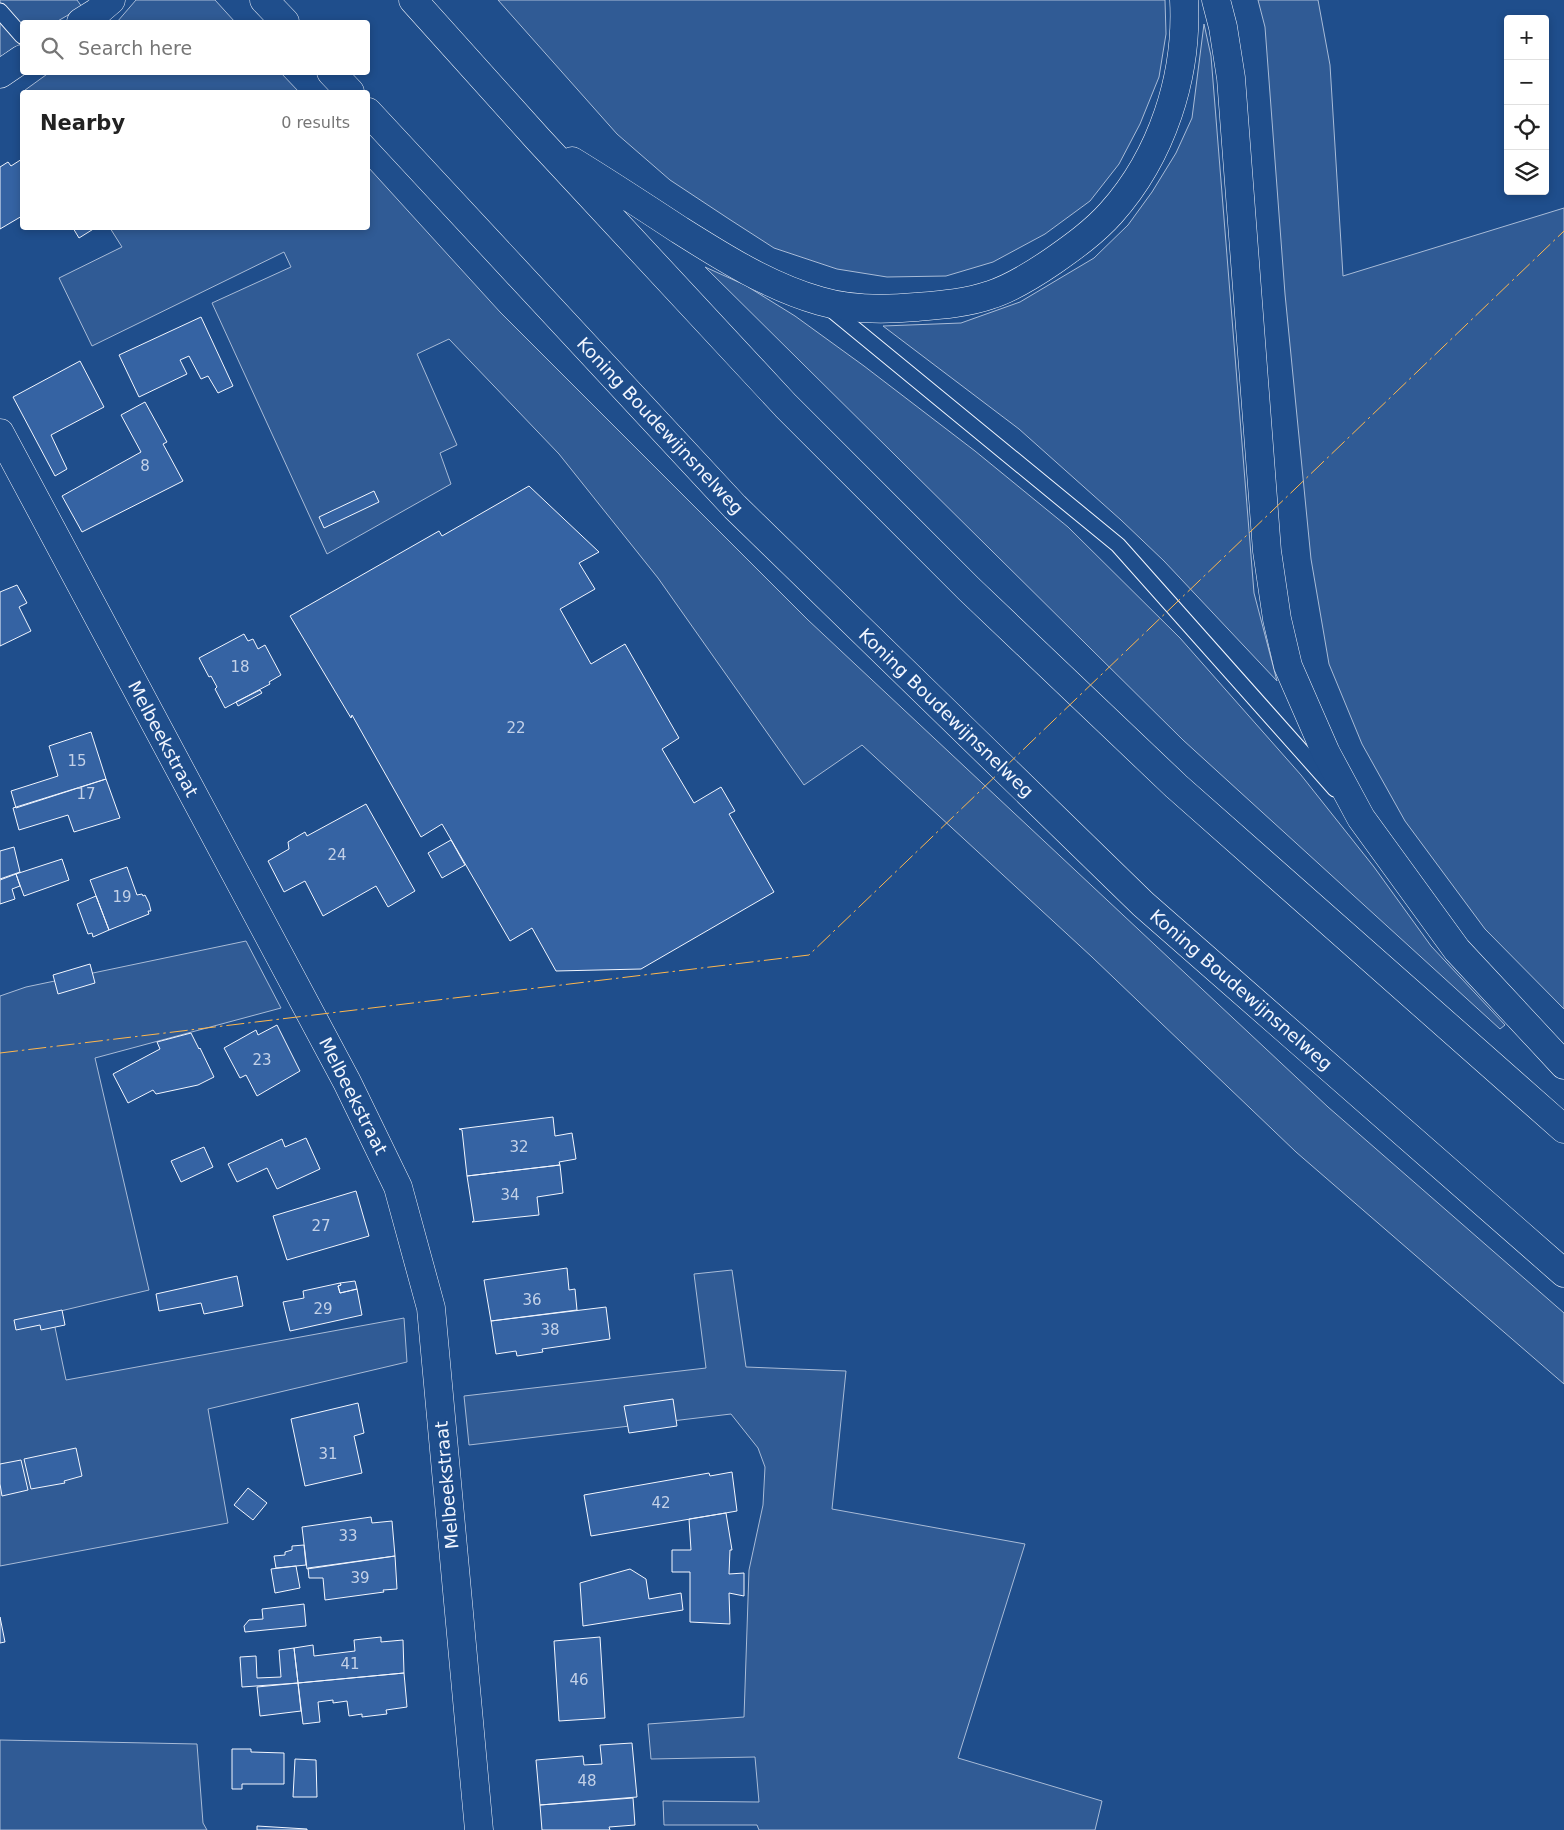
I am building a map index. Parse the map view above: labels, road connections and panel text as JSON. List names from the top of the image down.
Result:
{
  "streets": {
    "main road": ["Koning Boudewijnsnelweg", "Melbeekstraat"]
  },
  "house_numbers": [
    "8",
    "18",
    "22",
    "15",
    "17",
    "24",
    "19",
    "23",
    "32",
    "34",
    "27",
    "36",
    "29",
    "38",
    "31",
    "42",
    "33",
    "39",
    "41",
    "46",
    "48"
  ],
  "page": {
    "map_buttons": ["+", "−"],
    "search": "Search here",
    "heading": ["Nearby", "0 results"]
  }
}
